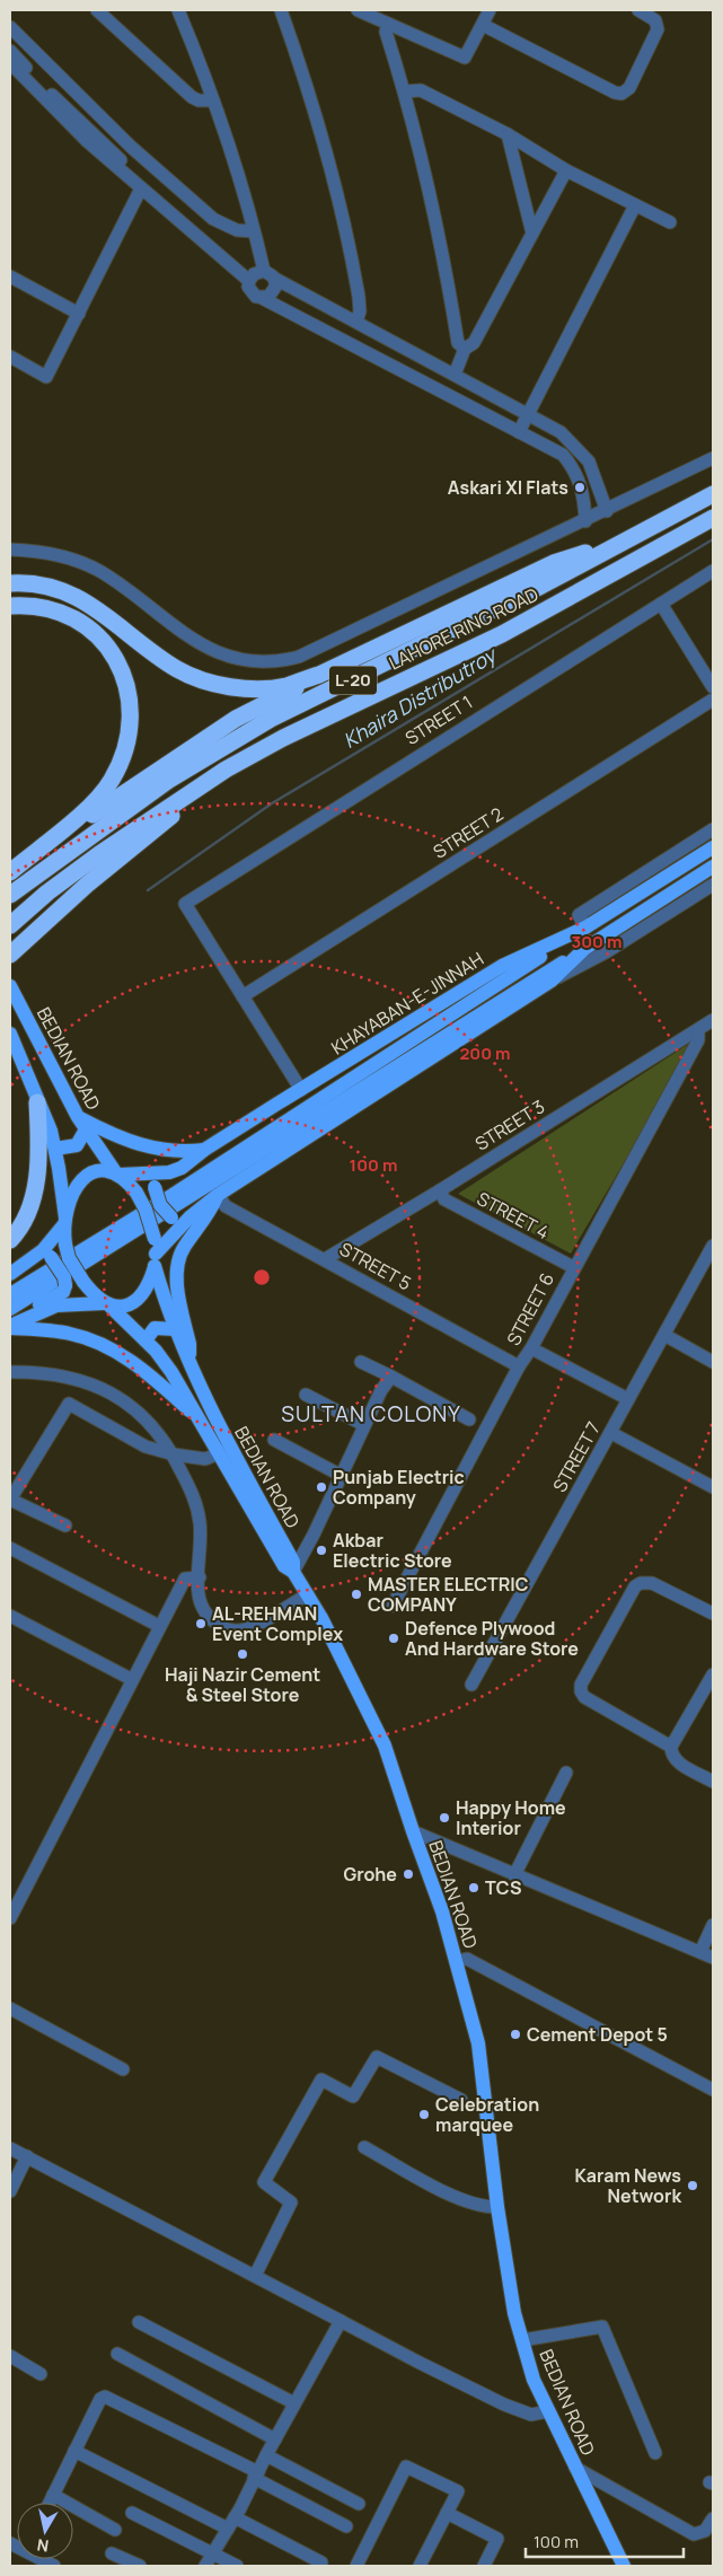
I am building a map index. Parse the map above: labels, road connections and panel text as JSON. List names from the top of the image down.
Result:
{
  "streets": {
    "highway": ["LAHORE RING ROAD", "L-20"],
    "main road": ["KHAYABAN-E-JINNAH", "BEDIAN ROAD"],
    "street": [
      "STREET 1",
      "STREET 2",
      "STREET 3",
      "STREET 4",
      "STREET 5",
      "STREET 6",
      "STREET 7"
    ]
  },
  "crossings": [
    ["STREET 1", "STREET 2"],
    ["KHAYABAN-E-JINNAH", "BEDIAN ROAD"],
    ["STREET 3", "STREET 4"],
    ["STREET 3", "STREET 5"],
    ["STREET 3", "STREET 6"],
    ["STREET 4", "STREET 6"],
    ["STREET 5", "STREET 6"]
  ],
  "districts": ["SULTAN COLONY"],
  "water": ["Khaira Distributroy"],
  "places": [
    "Askari XI Flats",
    "Punjab Electric Company",
    "Akbar Electric Store",
    "MASTER ELECTRIC COMPANY",
    "AL-REHMAN Event Complex",
    "Defence Plywood And Hardware Store",
    "Haji Nazir Cement & Steel Store",
    "Happy Home Interior",
    "Grohe",
    "TCS",
    "Cement Depot 5",
    "Celebration marquee",
    "Karam News Network"
  ],
  "scale_bar": "100 m",
  "north": "bottom",
  "rings": ["300 m", "200 m", "100 m"]
}
